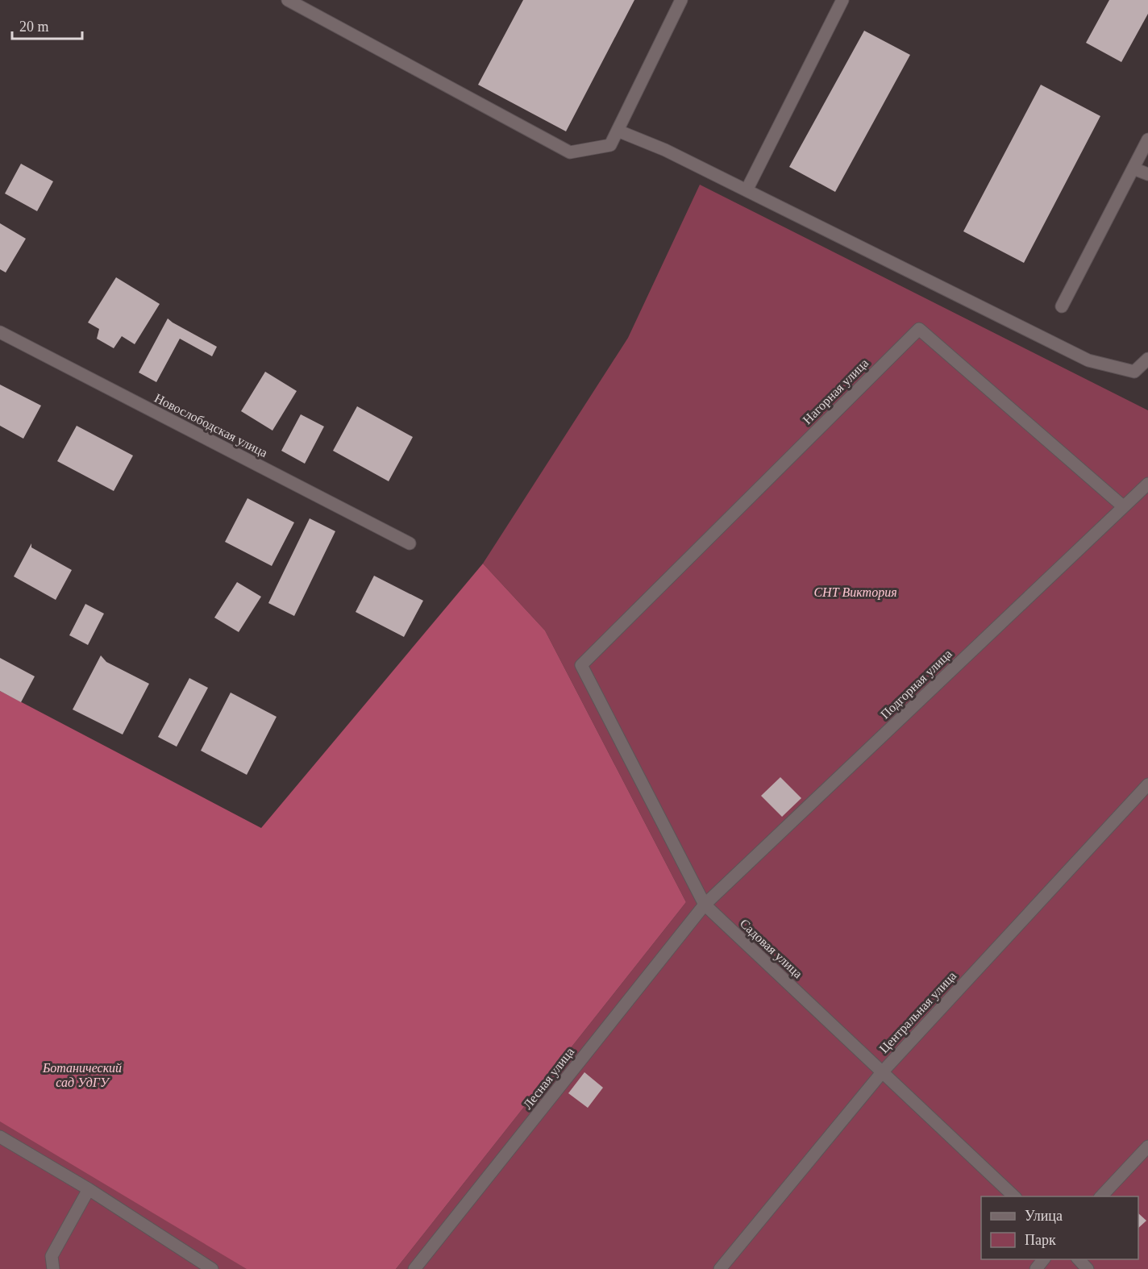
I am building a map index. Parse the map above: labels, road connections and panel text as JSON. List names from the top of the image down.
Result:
{
  "streets": {
    "street": [
      "Нагорная улица",
      "Новослободская улица",
      "Подгорная улица",
      "Садовая улица",
      "Центральная улица",
      "Лесная улица"
    ]
  },
  "crossings": [
    ["Нагорная улица", "Подгорная улица"],
    ["Нагорная улица", "Садовая улица"],
    ["Подгорная улица", "Садовая улица"],
    ["Подгорная улица", "Лесная улица"],
    ["Садовая улица", "Центральная улица"],
    ["Садовая улица", "Лесная улица"]
  ],
  "parks": ["СНТ Виктория", "Ботанический сад УдГУ"],
  "legend": ["Улица", "Парк"],
  "scale_bar": "20 m"
}
